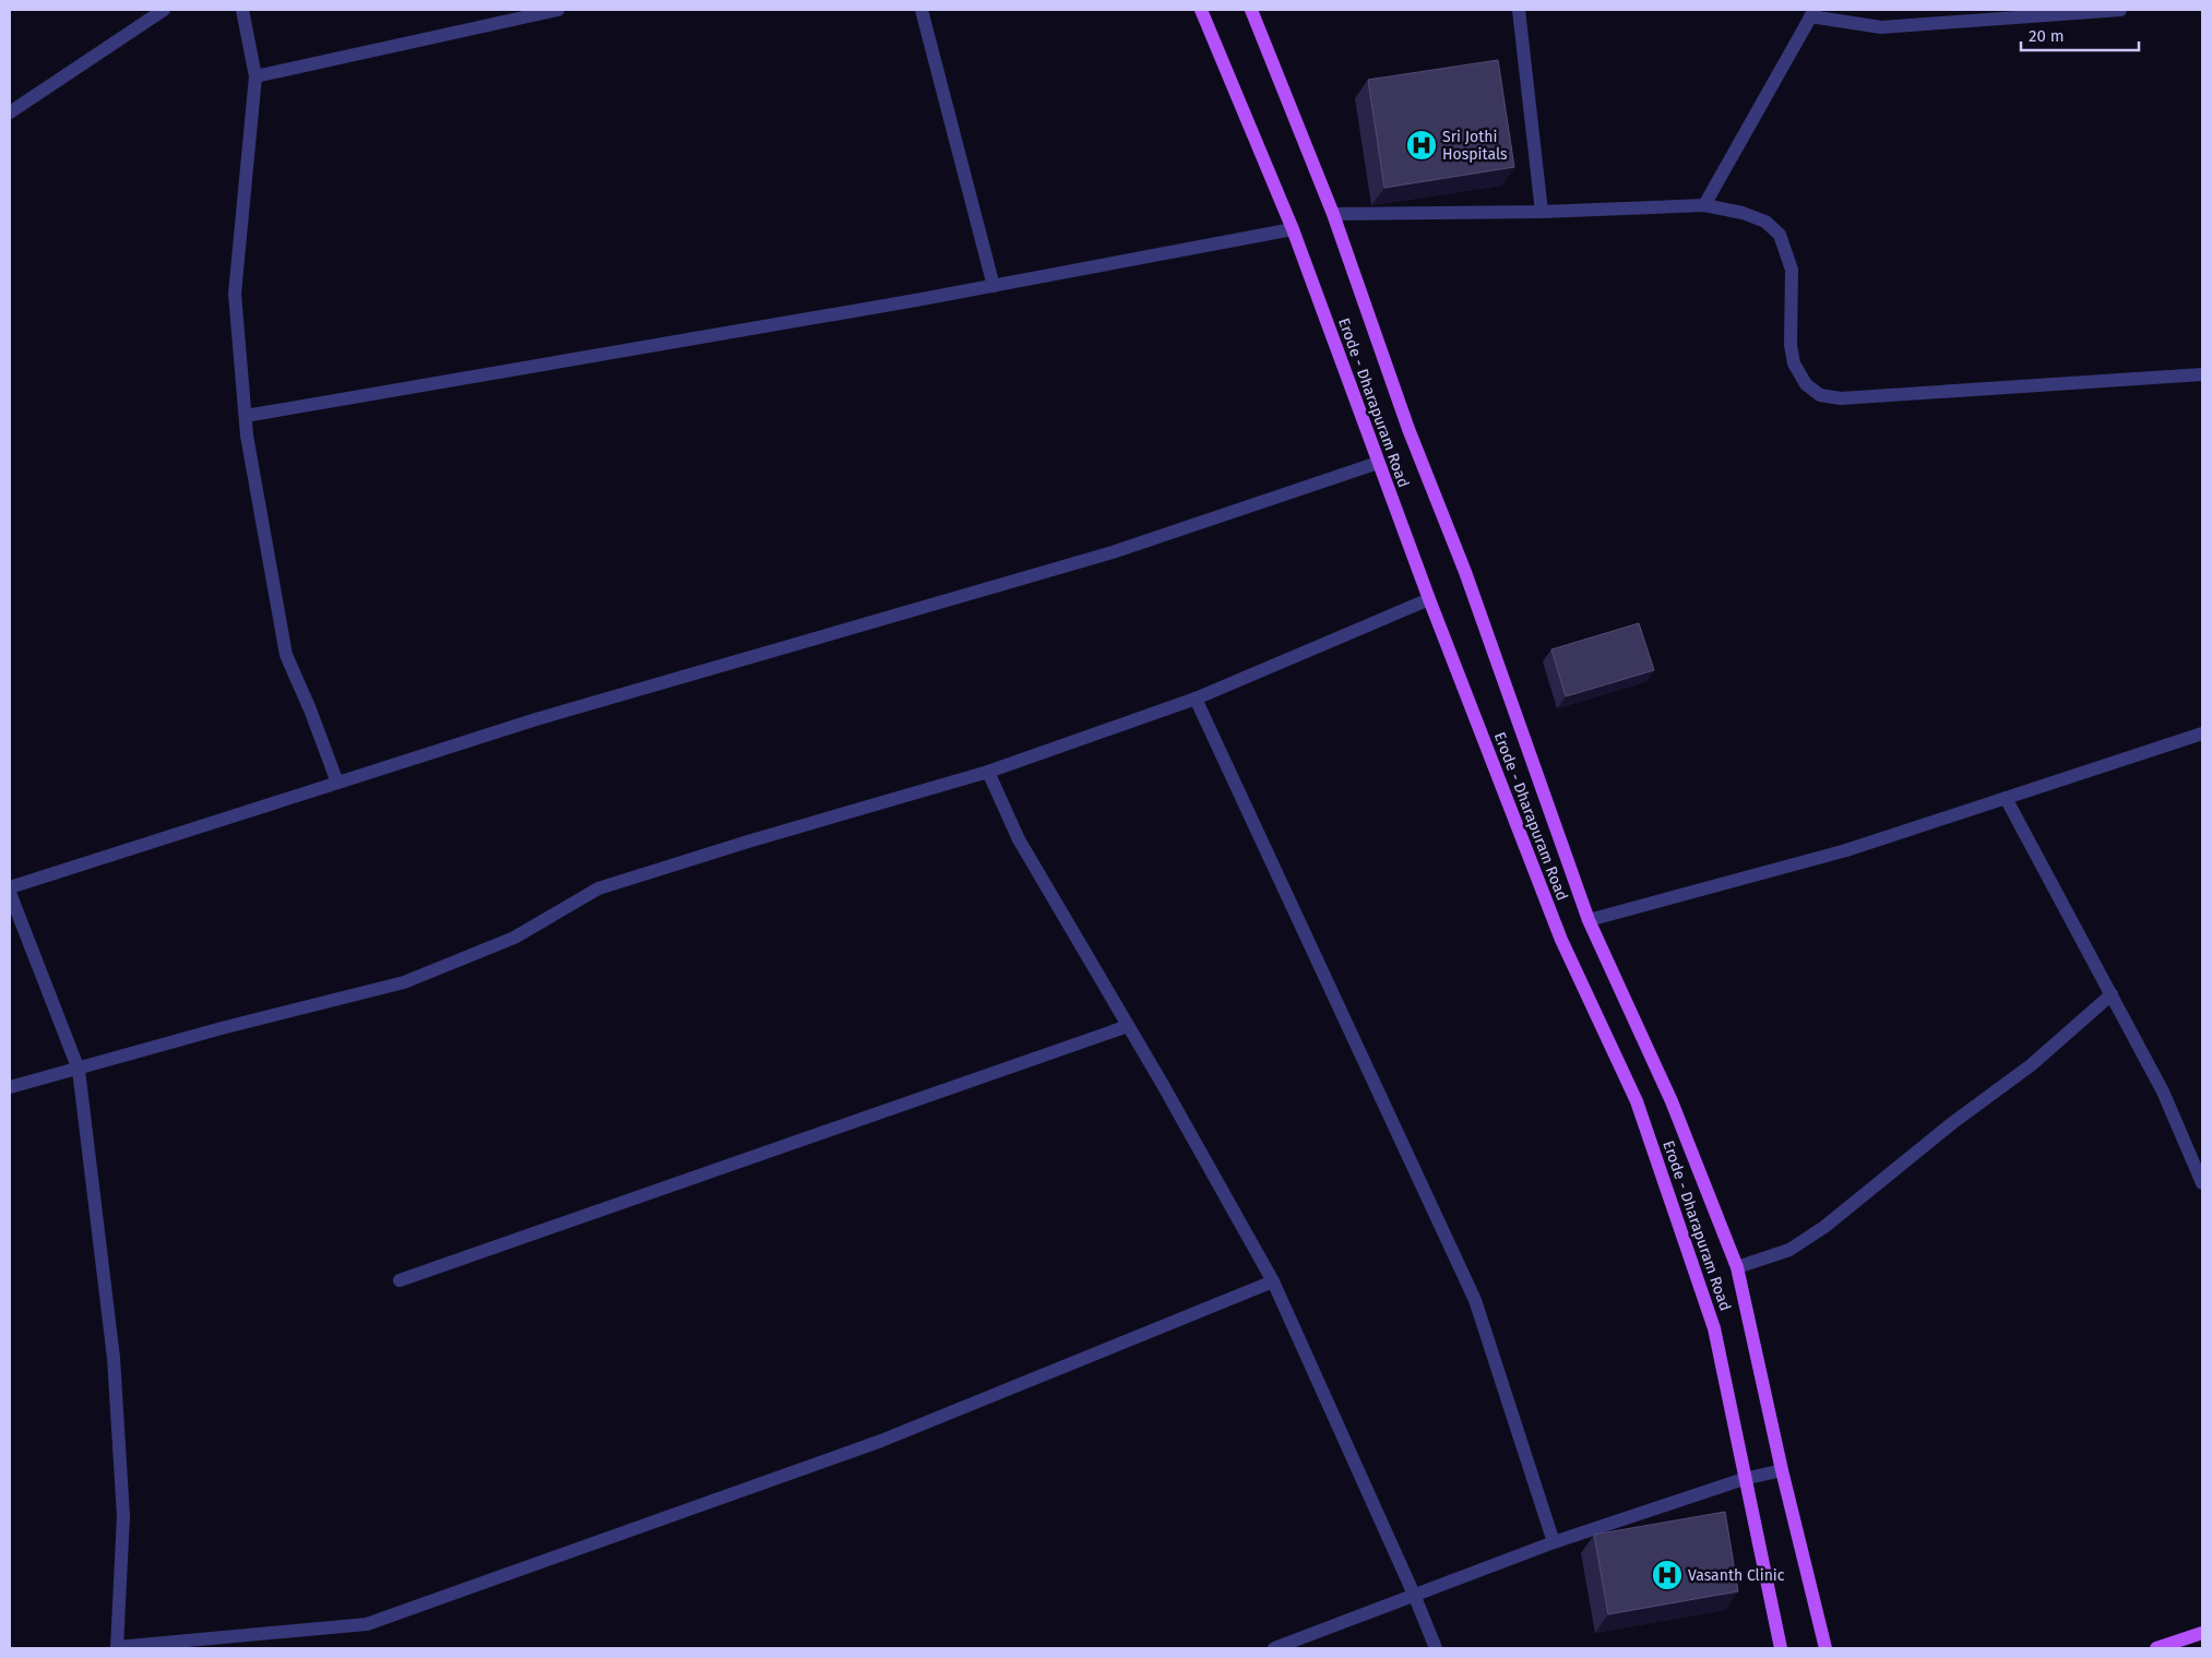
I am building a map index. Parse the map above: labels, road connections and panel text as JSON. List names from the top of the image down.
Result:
{
  "streets": {
    "main road": ["Erode - Dharapuram Road"]
  },
  "places": {
    "hospital": ["Sri Jothi Hospitals", "Vasanth Clinic"]
  },
  "scale_bar": "20 m"
}
